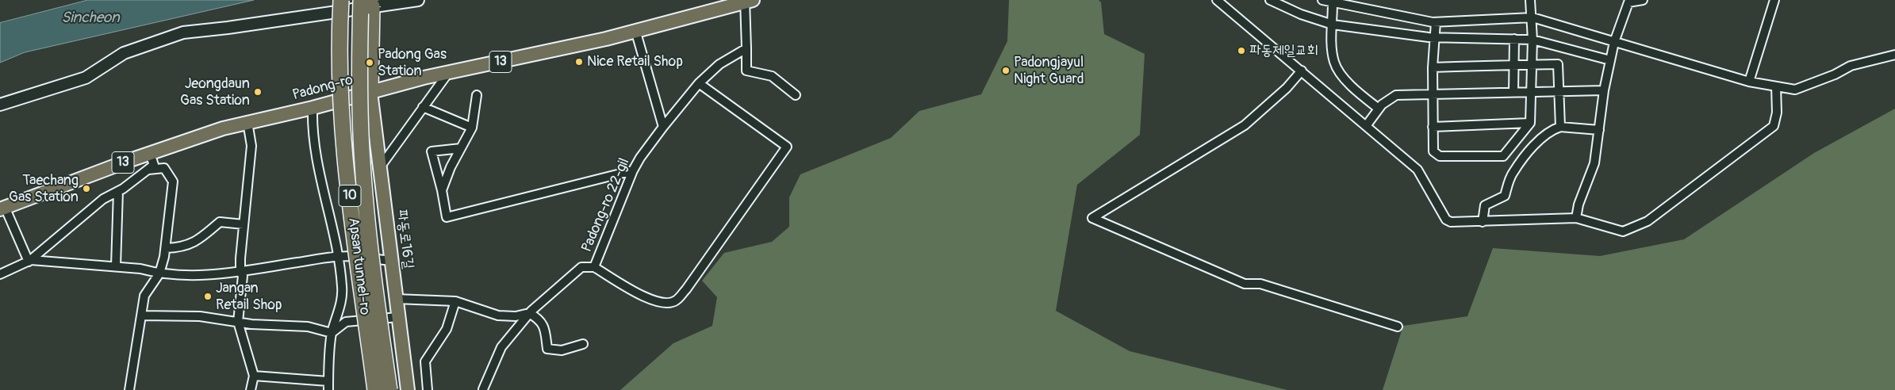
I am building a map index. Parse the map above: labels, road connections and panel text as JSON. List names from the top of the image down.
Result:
{
  "streets": {
    "highway": ["10", "Apsan tunnel-ro"],
    "main road": ["13", "Padong-ro", "파동로16길"],
    "street": ["Padong-ro 22-gil"]
  },
  "crossings": [
    ["Padong-ro", "파동로16길"]
  ],
  "water": ["Sincheon"],
  "places": [
    "파동제일교회",
    "Nice Retail Shop",
    "Padong Gas Station",
    "Padongjayul Night Guard",
    "Jeongdaun Gas Station",
    "Taechang Gas Station",
    "Jangan Retail Shop"
  ]
}
